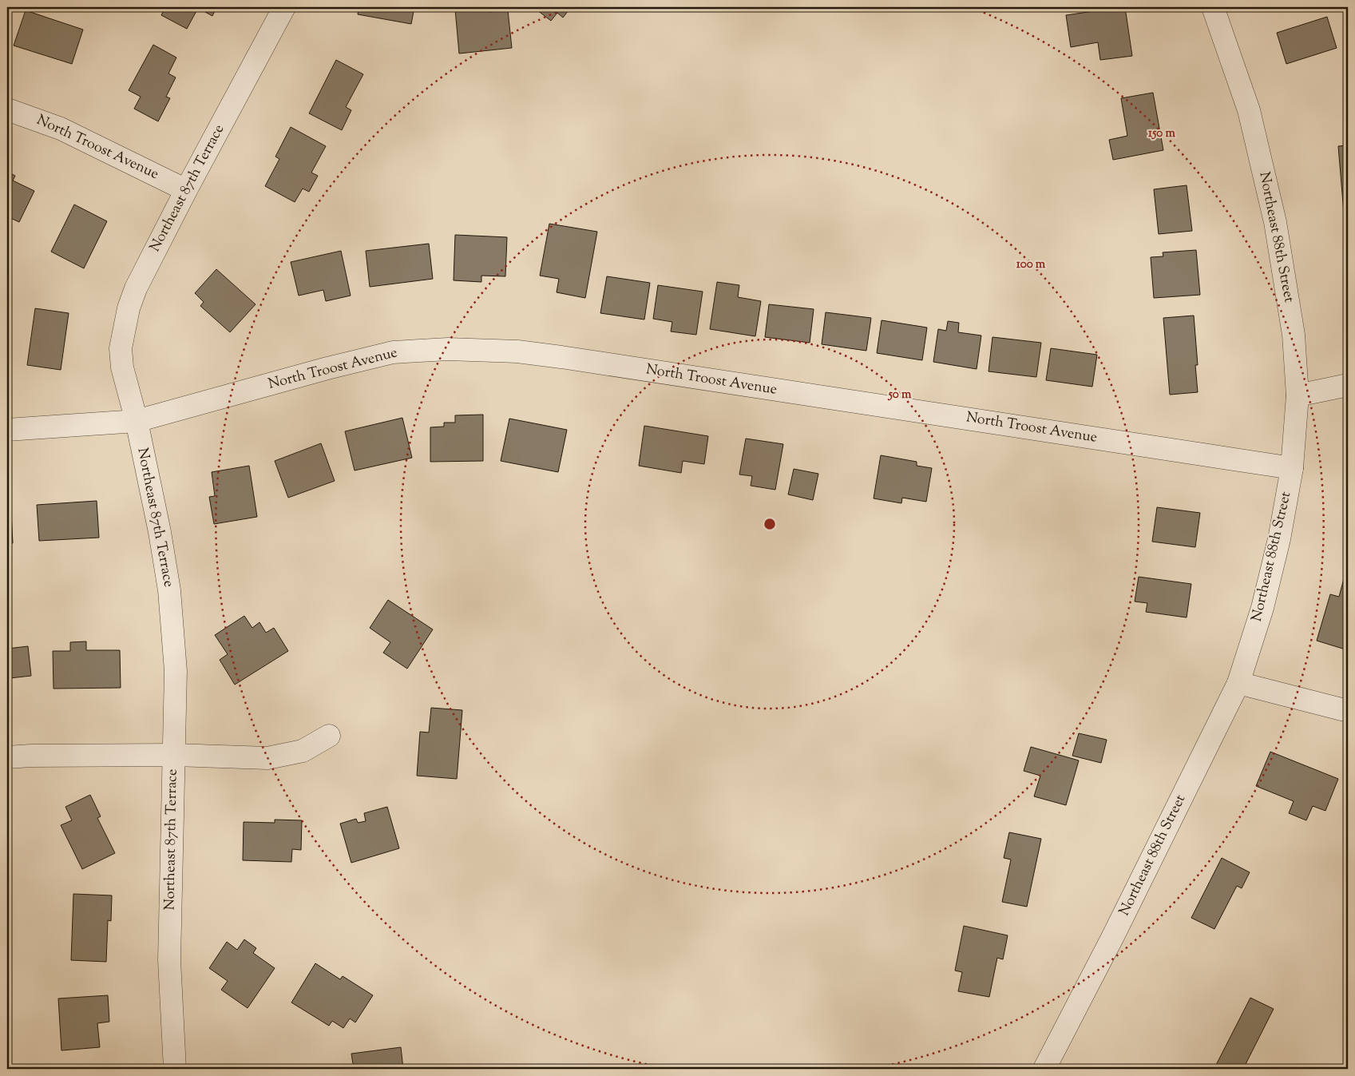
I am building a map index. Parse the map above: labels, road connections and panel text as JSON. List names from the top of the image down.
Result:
{
  "streets": {
    "street": ["North Troost Avenue", "Northeast 87th Terrace", "Northeast 88th Street"]
  },
  "crossings": [
    ["North Troost Avenue", "Northeast 87th Terrace"],
    ["North Troost Avenue", "Northeast 88th Street"]
  ],
  "rings": ["150 m", "100 m", "50 m"]
}
